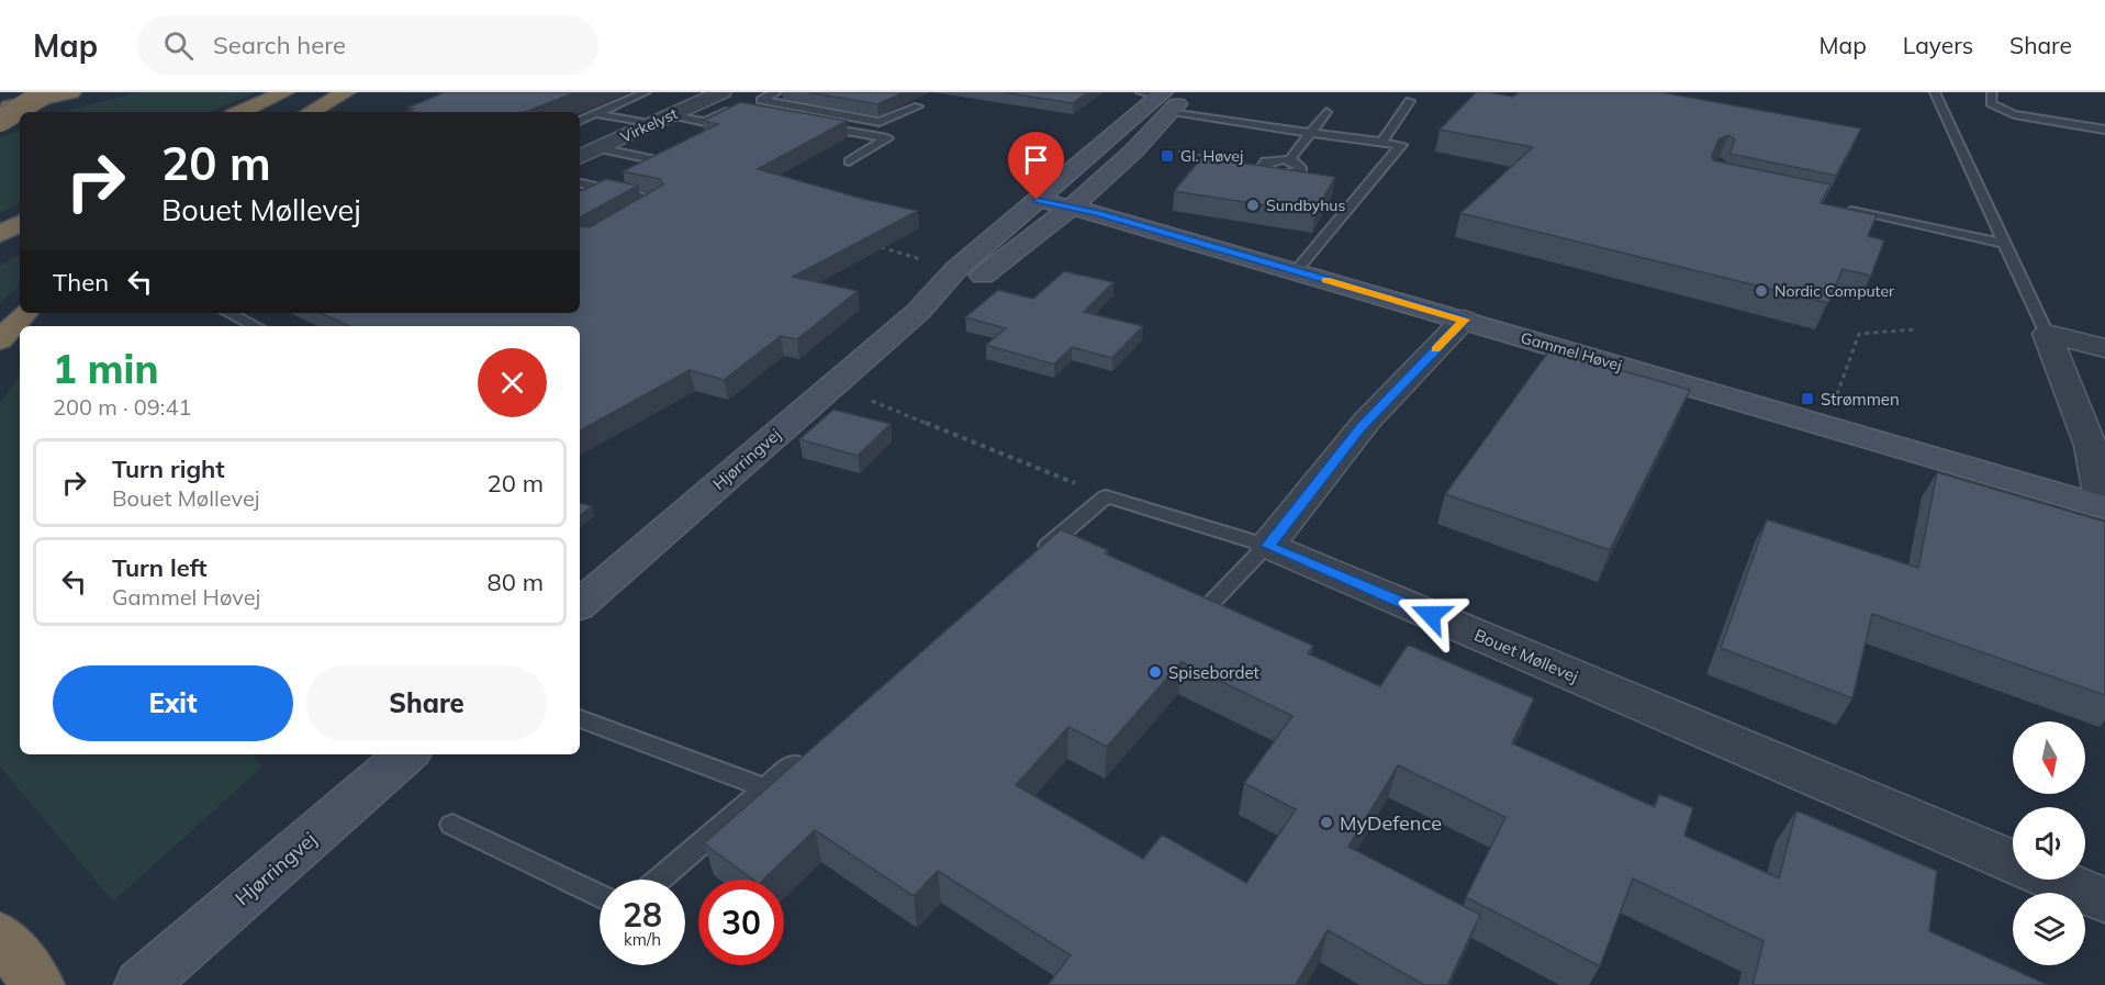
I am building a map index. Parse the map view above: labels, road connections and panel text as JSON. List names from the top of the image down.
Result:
{
  "streets": {
    "main road": ["Gammel Høvej", "Hjørringvej"],
    "street": ["Virkelyst", "Bouet Møllevej"]
  },
  "crossings": [
    ["Gammel Høvej", "Hjørringvej"]
  ],
  "places": {
    "transit": ["Gl. Høvej", "Strømmen"],
    "other": [
      "Sundbyhus",
      "Nordic Computer",
      "Spisebordet",
      "MyDefence"
    ]
  },
  "north": "bottom",
  "page": {
    "header": "Map",
    "search": "Search here",
    "nav": ["Map", "Layers", "Share"],
    "turn": ["20 m", "Bouet Møllevej"],
    "then": "Then",
    "heading": ["1 min", "200 m · 09:41"],
    "list": [
      {
        "name": "Turn right",
        "note": "Bouet Møllevej",
        "value": "20 m"
      },
      {
        "name": "Turn left",
        "note": "Gammel Høvej",
        "value": "80 m"
      }
    ],
    "buttons": ["Exit", "Share"],
    "speed": "28 km/h",
    "limit": "30"
  }
}
